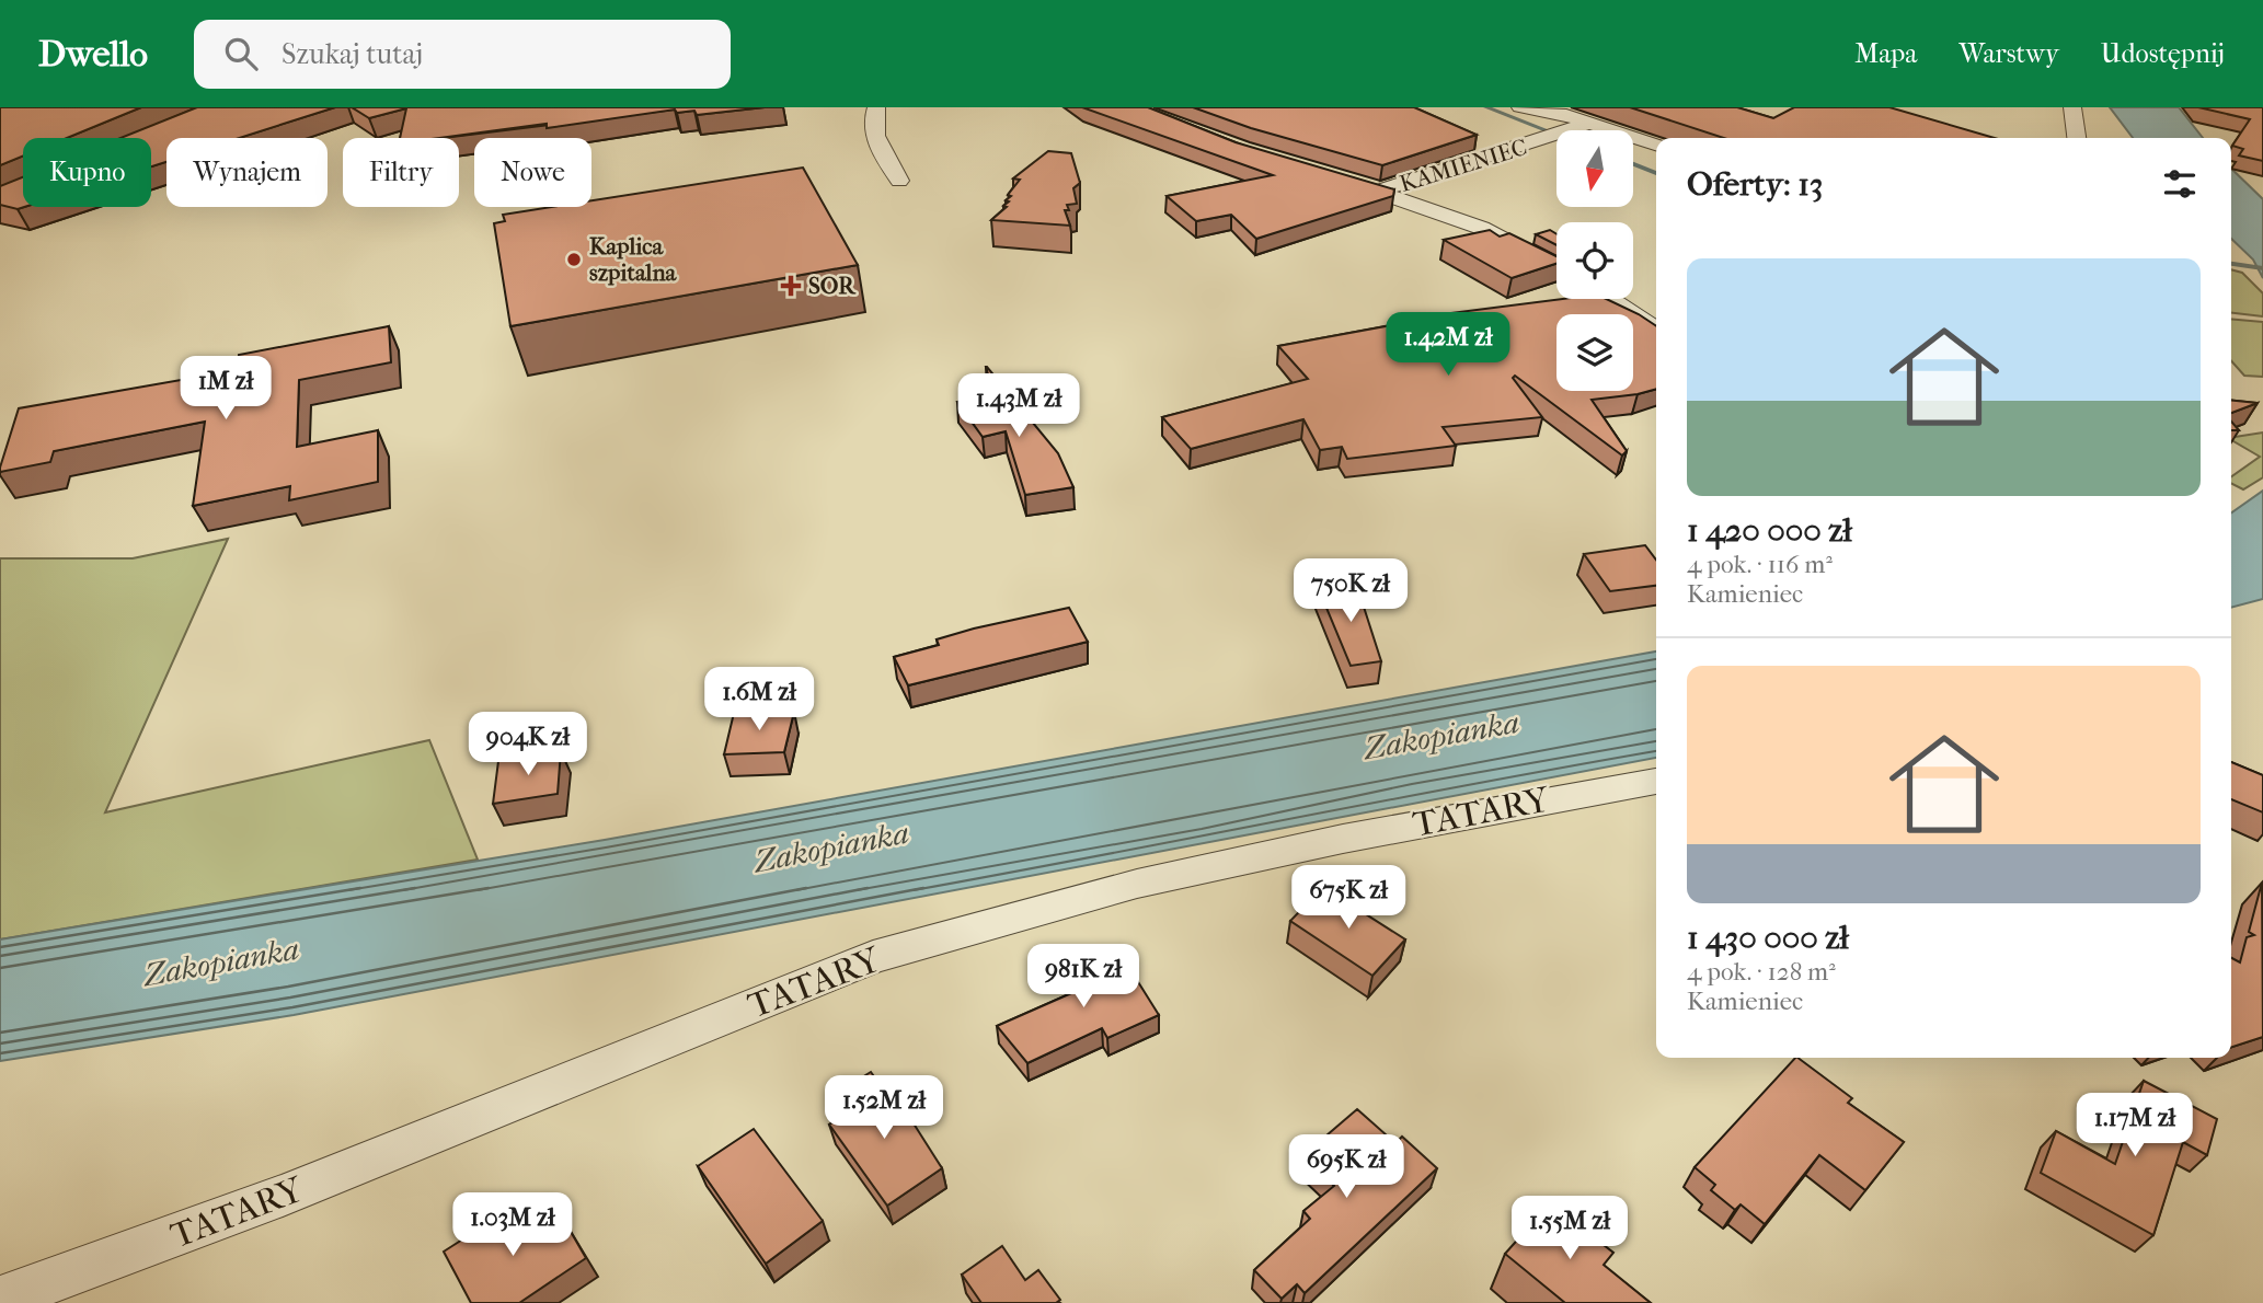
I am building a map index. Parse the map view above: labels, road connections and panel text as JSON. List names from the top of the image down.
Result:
{
  "streets": {
    "street": ["KAMIENIEC", "TATARY"]
  },
  "water": ["Zakopianka"],
  "places": {
    "other": ["Kaplica szpitalna"],
    "health": ["SOR"]
  },
  "north": "bottom",
  "page": {
    "header": "Dwello",
    "search": "Szukaj tutaj",
    "nav": ["Mapa", "Warstwy", "Udostępnij"],
    "chip": [
      "Kupno",
      "Wynajem",
      "Filtry",
      "Nowe"
    ],
    "heading": "Oferty: 13",
    "list": [
      {
        "name": "1 420 000 zł",
        "note": "4 pok. · 116 m² · Kamieniec"
      },
      {
        "name": "1 430 000 zł",
        "note": "4 pok. · 128 m² · Kamieniec"
      }
    ],
    "price": [
      "1.42M zł",
      "1M zł",
      "1.43M zł",
      "750K zł",
      "1.6M zł",
      "904K zł",
      "675K zł",
      "981K zł",
      "1.52M zł",
      "1.17M zł",
      "695K zł",
      "1.03M zł",
      "1.55M zł"
    ]
  }
}
